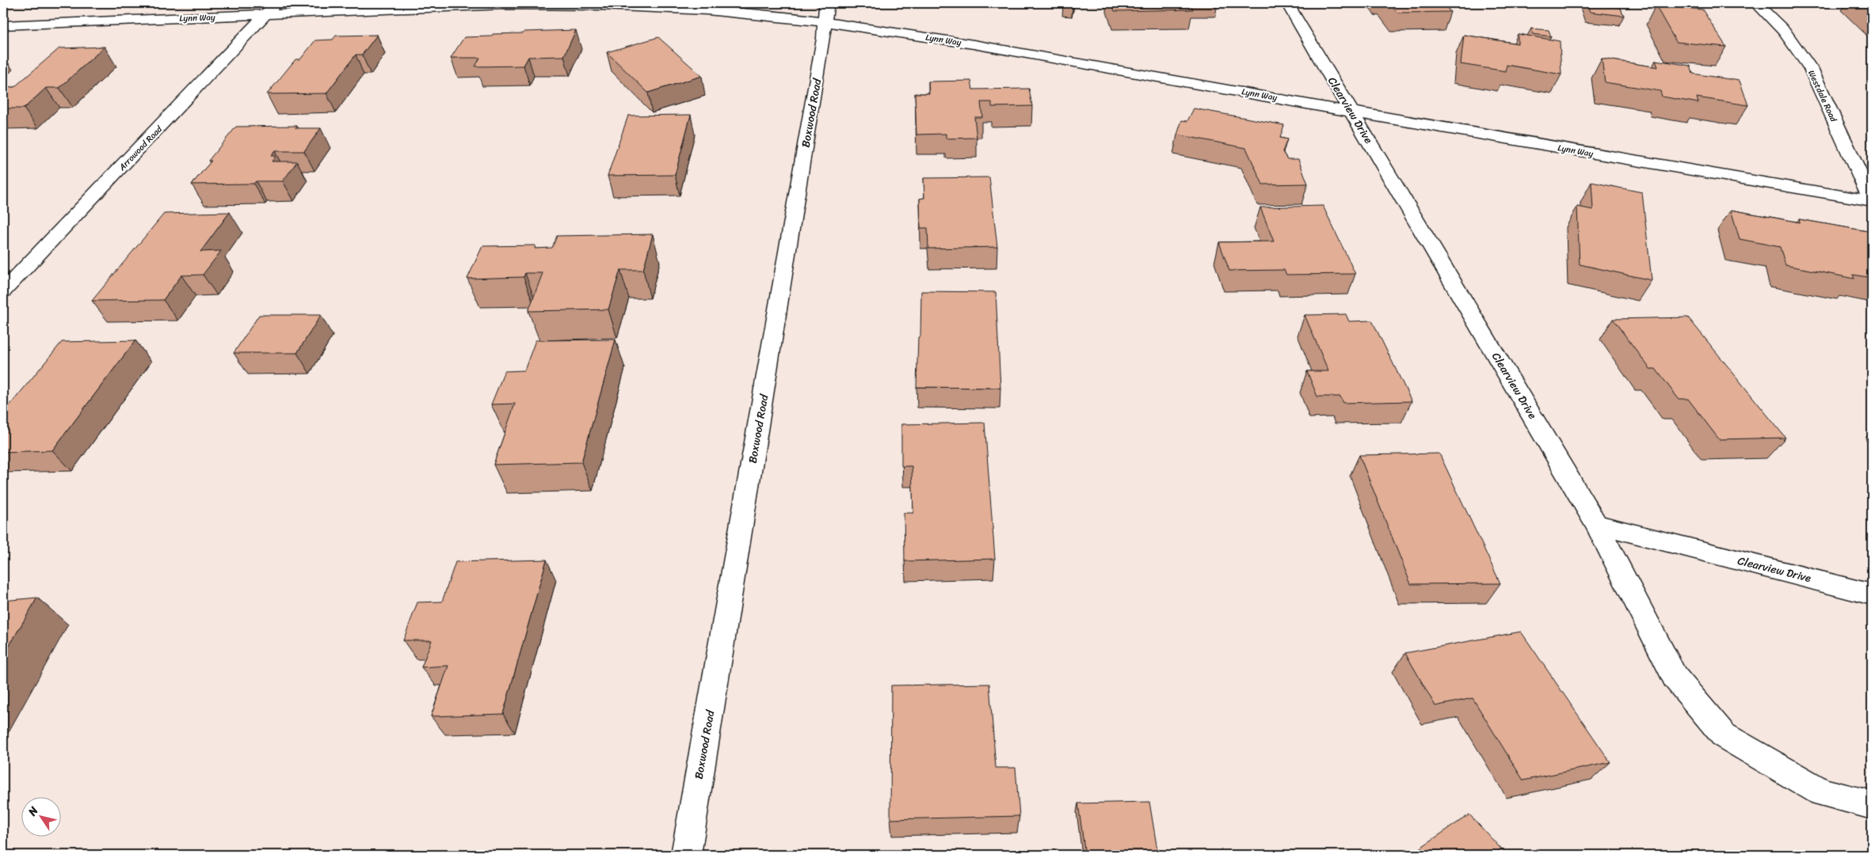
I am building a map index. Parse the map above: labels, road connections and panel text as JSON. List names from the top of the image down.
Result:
{
  "streets": {
    "street": [
      "Lynn Way",
      "Westdale Road",
      "Clearview Drive",
      "Boxwood Road",
      "Arrowood Road"
    ]
  },
  "crossings": [
    ["Lynn Way", "Westdale Road"],
    ["Lynn Way", "Clearview Drive"],
    ["Lynn Way", "Boxwood Road"],
    ["Lynn Way", "Arrowood Road"]
  ],
  "north": "top left"
}
